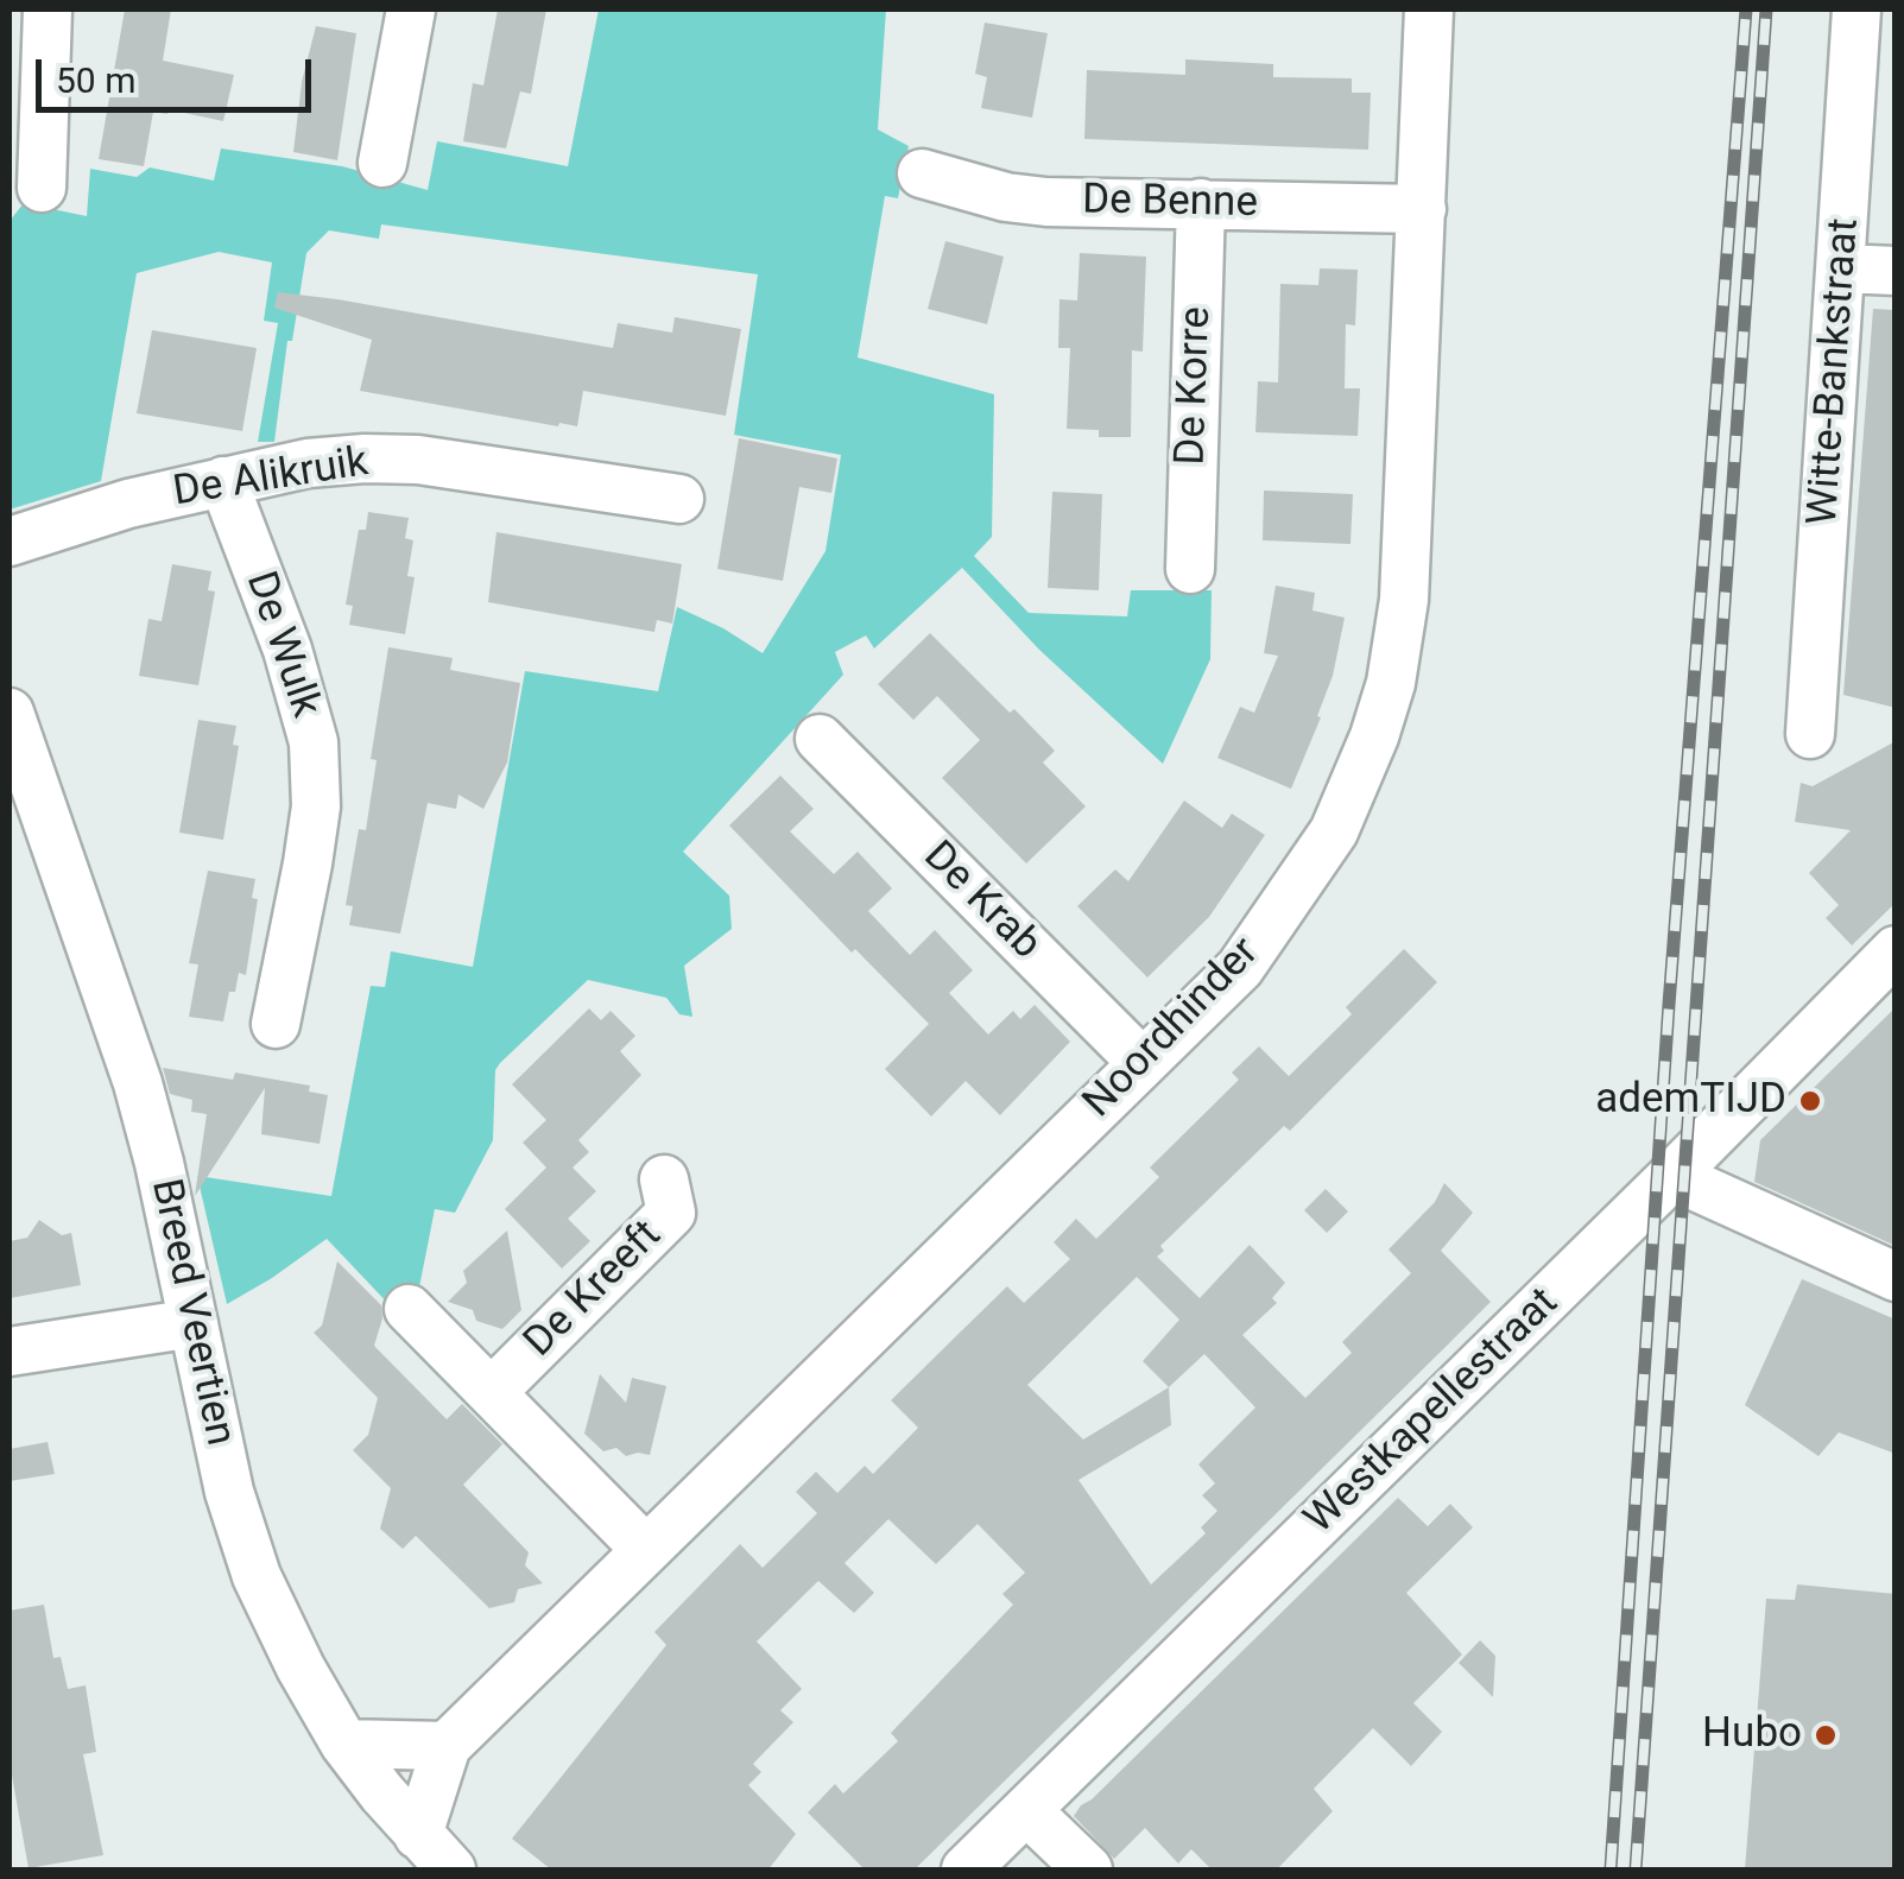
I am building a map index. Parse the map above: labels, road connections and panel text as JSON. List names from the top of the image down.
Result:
{
  "streets": {
    "street": [
      "De Benne",
      "Witte-Bankstraat",
      "De Korre",
      "De Alikruik",
      "De Wulk",
      "De Krab",
      "Noordhinder",
      "De Kreeft",
      "Breed Veertien",
      "Westkapellestraat"
    ]
  },
  "crossings": [
    ["De Benne", "De Korre"],
    ["De Benne", "Noordhinder"],
    ["De Alikruik", "De Wulk"],
    ["De Krab", "Noordhinder"],
    ["Noordhinder", "De Kreeft"],
    ["Noordhinder", "Breed Veertien"]
  ],
  "places": ["ademTIJD", "Hubo"],
  "scale_bar": "50 m"
}
